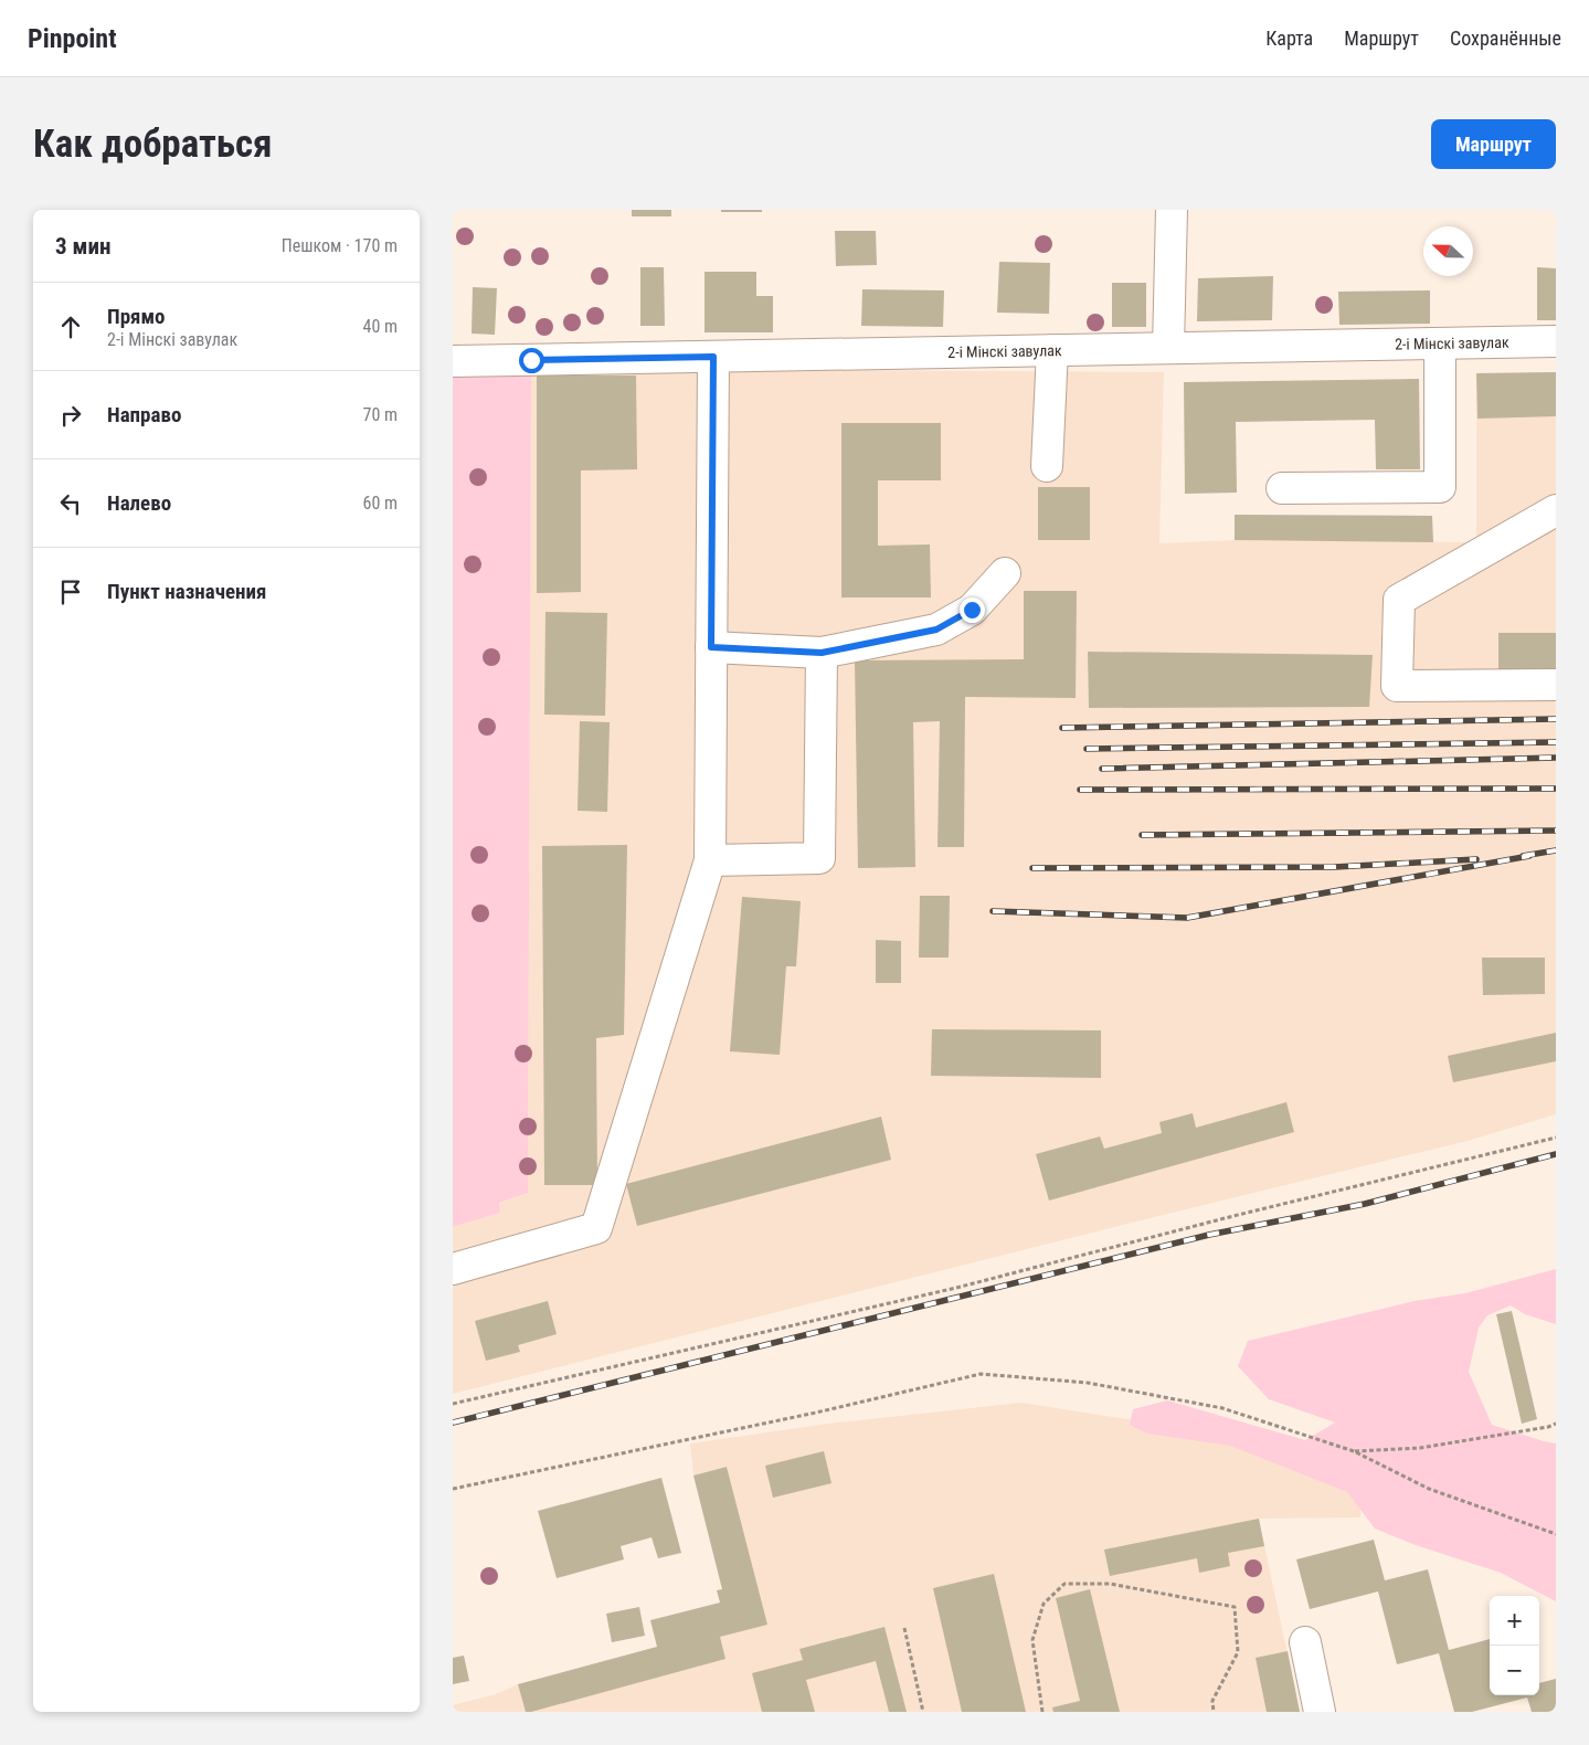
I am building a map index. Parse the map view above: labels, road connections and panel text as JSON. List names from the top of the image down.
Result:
{
  "streets": {
    "street": ["2-і Мінскі завулак"]
  },
  "north": "left",
  "page": {
    "header": "Pinpoint",
    "nav": ["Карта", "Маршрут", "Сохранённые"],
    "buttons": "Маршрут",
    "title": "Как добраться",
    "heading": ["3 мин", "Пешком · 170 m"],
    "list": [
      ["Прямо", "2-і Мінскі завулак", "40 m"],
      ["Направо", "70 m"],
      ["Налево", "60 m"],
      "Пункт назначения"
    ],
    "map_buttons": ["+", "−"]
  }
}
